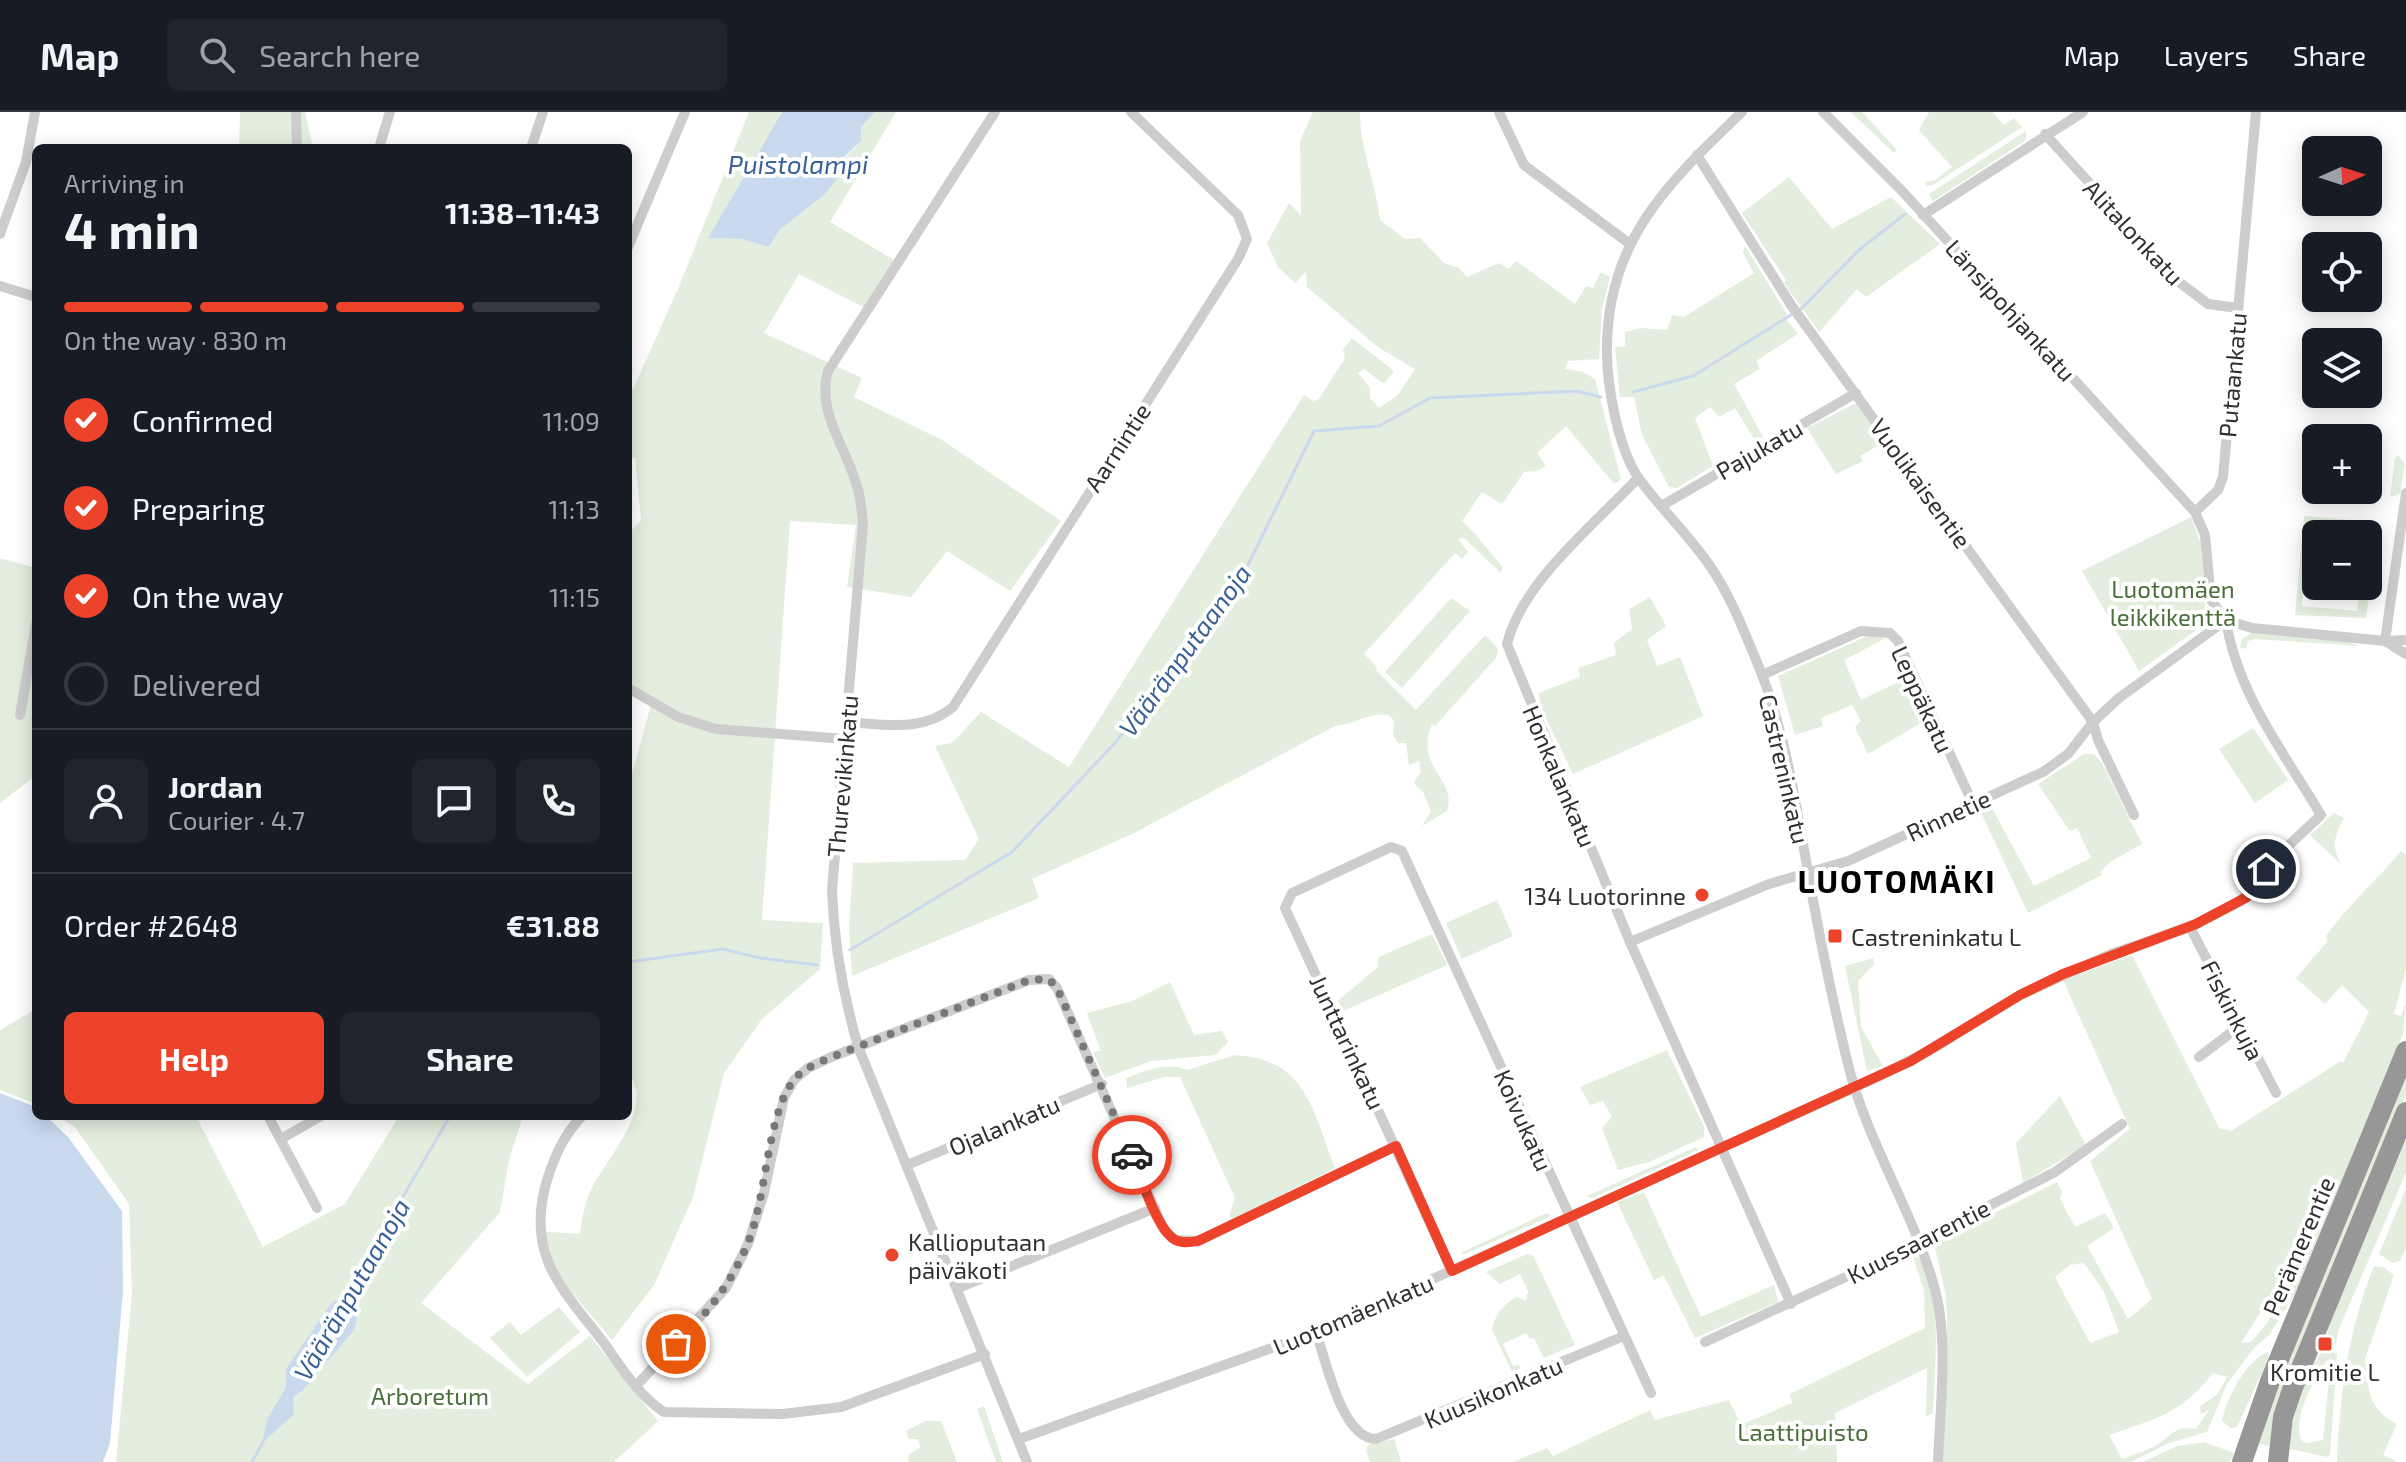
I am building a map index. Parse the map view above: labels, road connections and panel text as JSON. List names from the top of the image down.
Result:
{
  "streets": {
    "highway": ["Perämerentie"],
    "street": [
      "Alitalonkatu",
      "Länsipohjankatu",
      "Putaankatu",
      "Aarnintie",
      "Pajukatu",
      "Vuolikaisentie",
      "Leppäkatu",
      "Castreninkatu",
      "Thurevikinkatu",
      "Honkalankatu",
      "Rinnetie",
      "Fiskinkuja",
      "Junttarinkatu",
      "Koivukatu",
      "Ojalankatu",
      "Kuussaarentie",
      "Luotomäenkatu",
      "Kuusikonkatu"
    ]
  },
  "crossings": [
    ["Alitalonkatu", "Putaankatu"],
    ["Länsipohjankatu", "Putaankatu"],
    ["Aarnintie", "Thurevikinkatu"],
    ["Pajukatu", "Vuolikaisentie"],
    ["Pajukatu", "Castreninkatu"],
    ["Vuolikaisentie", "Castreninkatu"],
    ["Vuolikaisentie", "Rinnetie"],
    ["Leppäkatu", "Castreninkatu"],
    ["Leppäkatu", "Rinnetie"],
    ["Castreninkatu", "Honkalankatu"],
    ["Castreninkatu", "Rinnetie"],
    ["Castreninkatu", "Kuussaarentie"],
    ["Castreninkatu", "Luotomäenkatu"],
    ["Thurevikinkatu", "Ojalankatu"],
    ["Thurevikinkatu", "Luotomäenkatu"],
    ["Honkalankatu", "Rinnetie"],
    ["Honkalankatu", "Kuussaarentie"],
    ["Honkalankatu", "Luotomäenkatu"],
    ["Rinnetie", "Luotomäenkatu"],
    ["Fiskinkuja", "Luotomäenkatu"],
    ["Junttarinkatu", "Koivukatu"],
    ["Junttarinkatu", "Luotomäenkatu"],
    ["Koivukatu", "Luotomäenkatu"],
    ["Koivukatu", "Kuusikonkatu"],
    ["Luotomäenkatu", "Kuusikonkatu"]
  ],
  "districts": ["LUOTOMÄKI"],
  "water": ["Puistolampi", "Vääränputaanoja"],
  "parks": ["Luotomäen leikkikenttä", "Arboretum", "Laattipuisto"],
  "places": {
    "other": ["134 Luotorinne", "Kallioputaan päiväkoti"],
    "transit": ["Castreninkatu L", "Kromitie L"]
  },
  "north": "right",
  "page": {
    "header": "Map",
    "search": "Search here",
    "nav": ["Map", "Layers", "Share"],
    "map_buttons": ["+", "−"],
    "heading": ["4 min", "Arriving in", "11:38–11:43"],
    "panel": [
      "Jordan",
      "Courier · 4.7",
      "Order #2648",
      "€31.88"
    ],
    "bar": "On the way · 830 m",
    "list": [
      ["Confirmed", "11:09"],
      ["Preparing", "11:13"],
      ["On the way", "11:15"],
      "Delivered"
    ],
    "buttons": ["Help", "Share"]
  }
}
